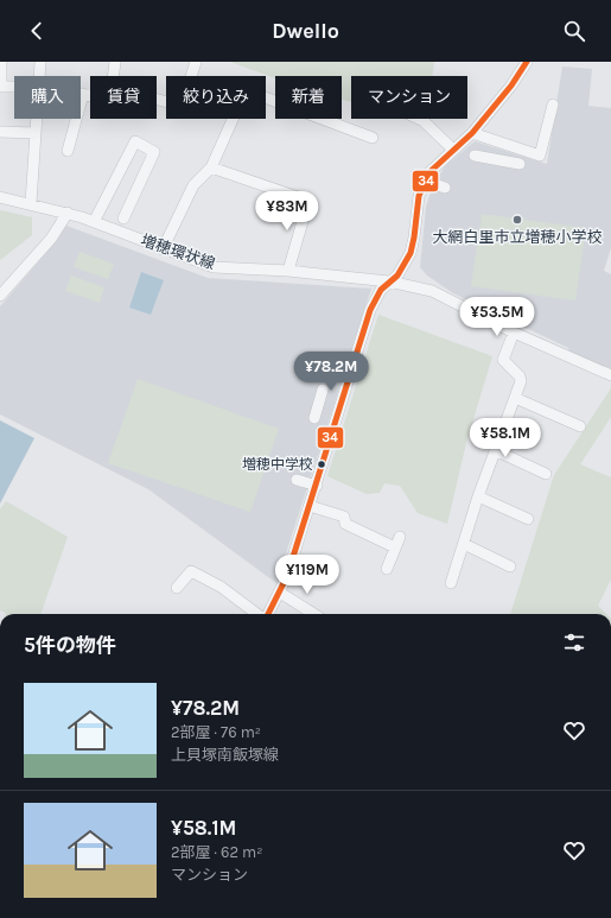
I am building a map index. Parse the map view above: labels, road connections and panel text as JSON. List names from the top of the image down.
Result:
{
  "streets": {
    "street": ["増穂環状線"]
  },
  "places": ["大網白里市立増穂小学校", "増穂中学校"],
  "lines": ["transit line 34"],
  "page": {
    "header": "Dwello",
    "chip": [
      "購入",
      "賃貸",
      "絞り込み",
      "新着",
      "マンション"
    ],
    "price": [
      "¥83M",
      "¥53.5M",
      "¥78.2M",
      "¥58.1M",
      "¥119M"
    ],
    "heading": "5件の物件",
    "list": [
      {
        "name": "¥78.2M",
        "note": "2部屋 · 76 m² · 上貝塚南飯塚線"
      },
      {
        "name": "¥58.1M",
        "note": "2部屋 · 62 m² · マンション"
      }
    ]
  }
}
